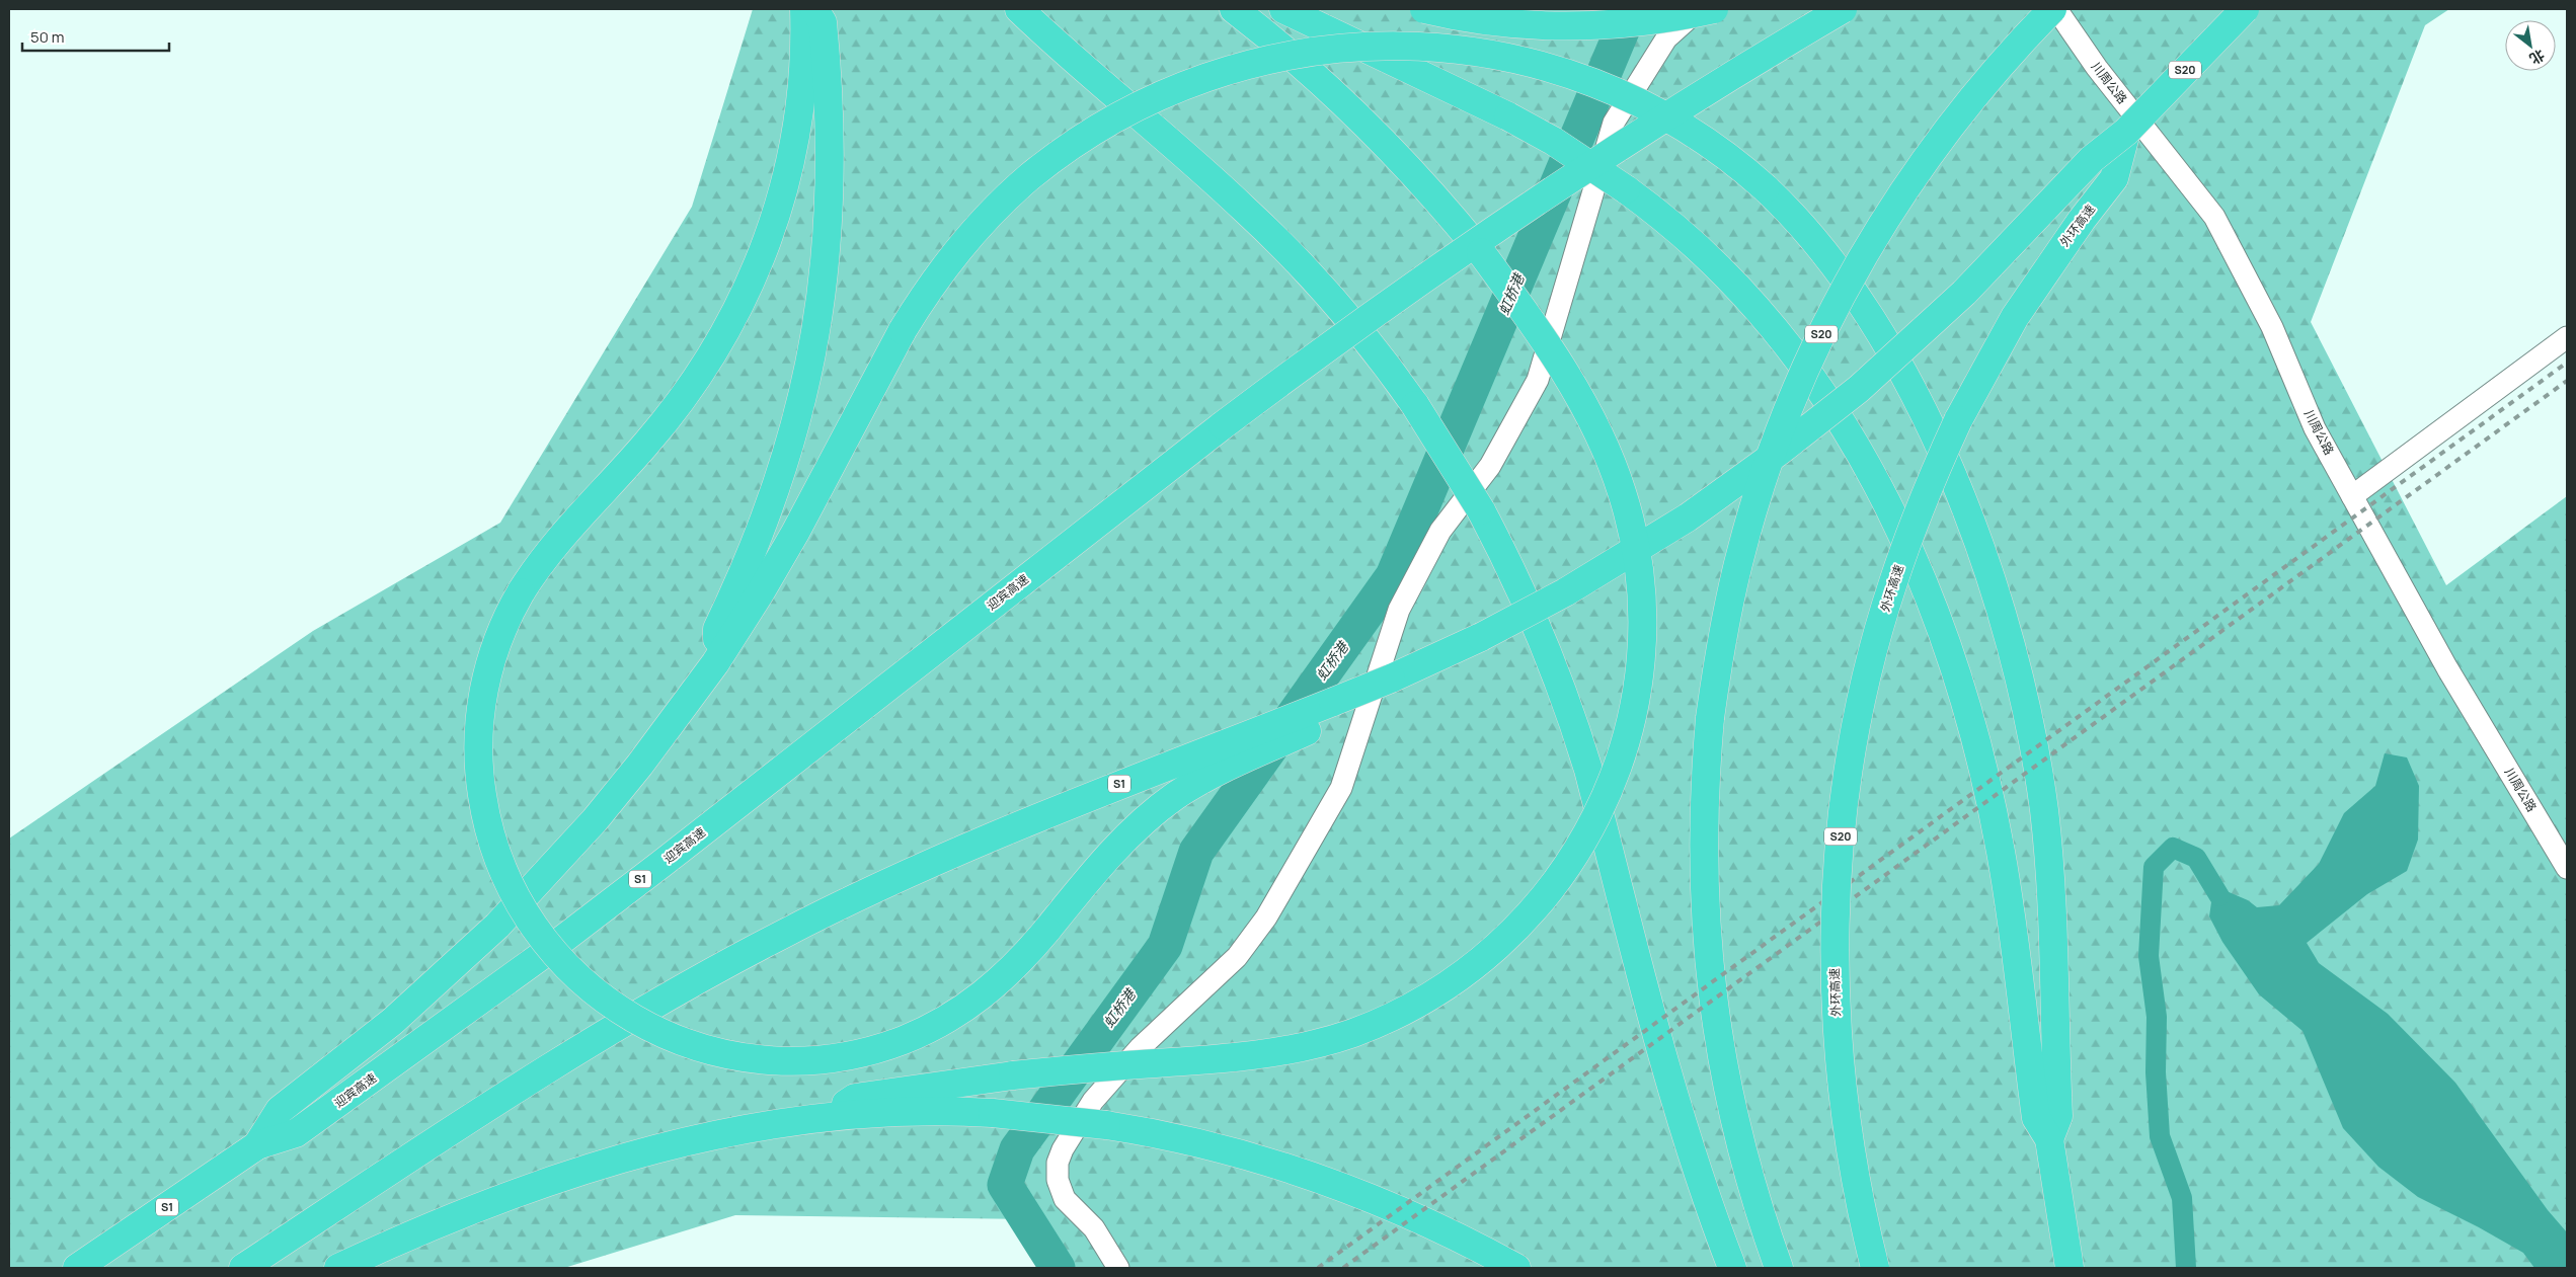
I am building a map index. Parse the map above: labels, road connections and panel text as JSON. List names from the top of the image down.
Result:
{
  "streets": {
    "highway": [
      "S20",
      "外环高速",
      "迎宾高速",
      "S1"
    ],
    "street": ["川周公路"]
  },
  "crossings": [
    ["S20", "外环高速"],
    ["S20", "S1"],
    ["外环高速", "S1"]
  ],
  "water": ["虹桥港"],
  "scale_bar": "50 m",
  "north": "bottom right"
}
